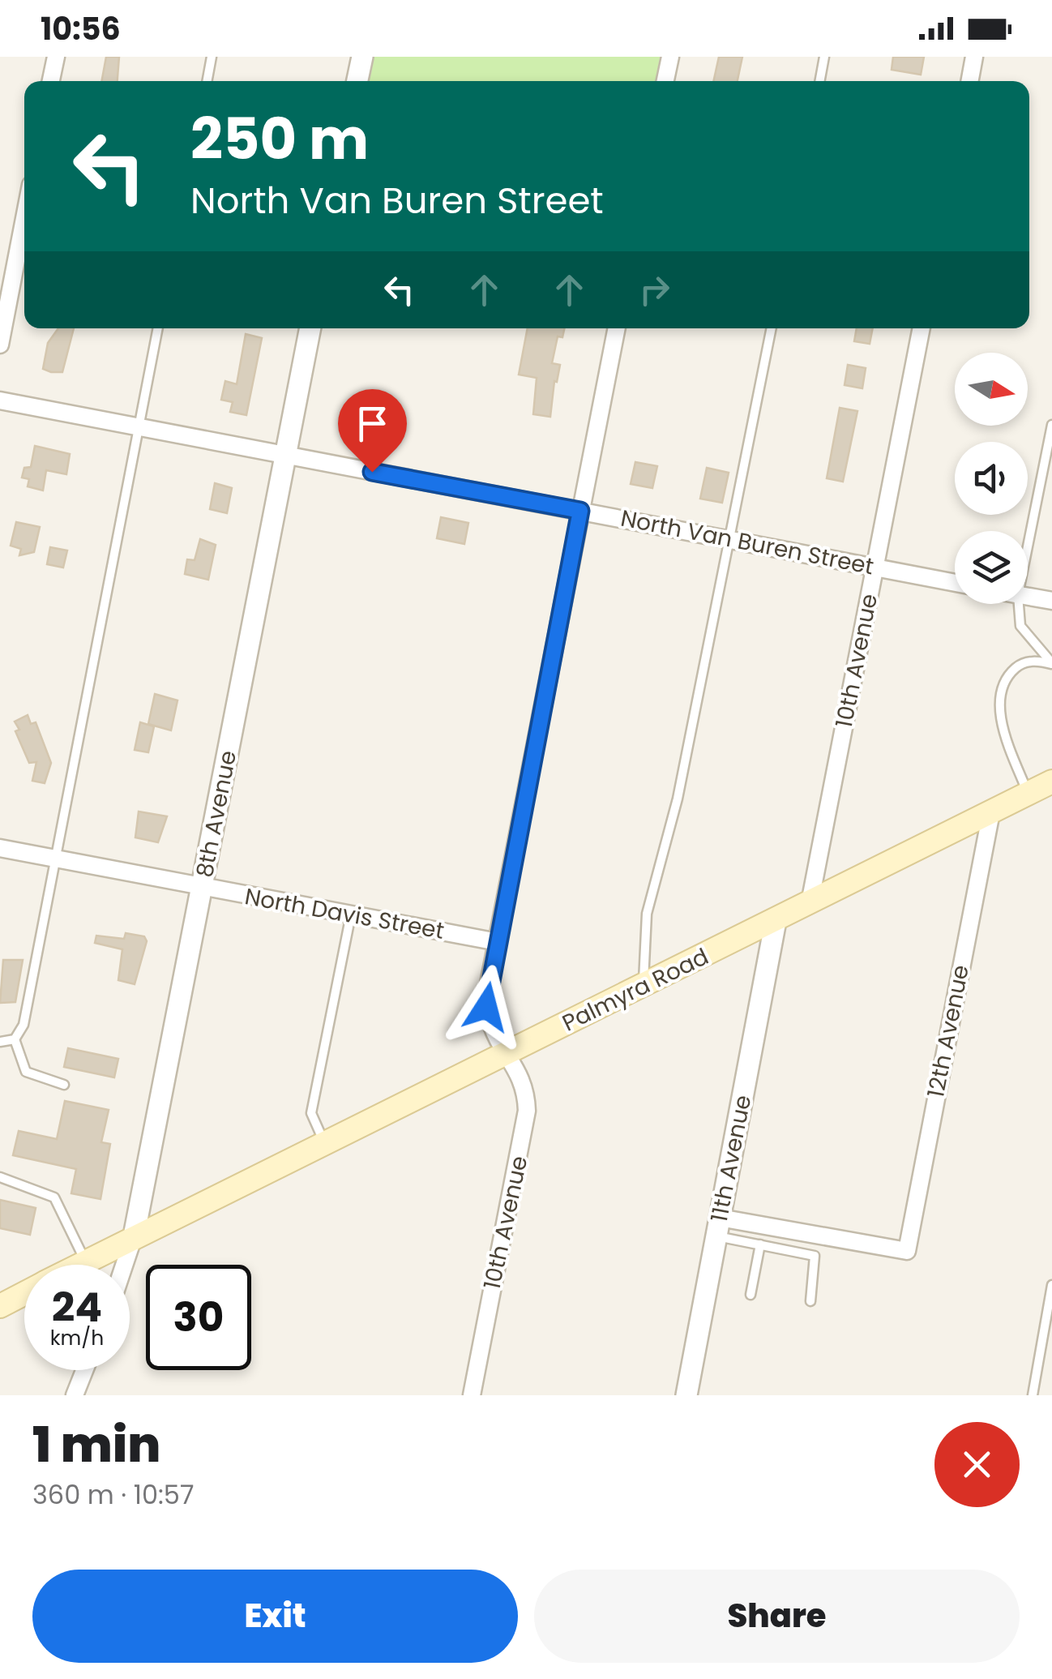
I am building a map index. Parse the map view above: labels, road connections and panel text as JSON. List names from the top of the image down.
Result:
{
  "streets": {
    "main road": ["Palmyra Road"],
    "street": [
      "North Van Buren Street",
      "10th Avenue",
      "8th Avenue",
      "North Davis Street",
      "12th Avenue",
      "11th Avenue"
    ]
  },
  "crossings": [
    ["North Van Buren Street", "10th Avenue"],
    ["North Van Buren Street", "8th Avenue"],
    ["10th Avenue", "North Davis Street"],
    ["10th Avenue", "Palmyra Road"],
    ["8th Avenue", "North Davis Street"],
    ["8th Avenue", "Palmyra Road"],
    ["Palmyra Road", "12th Avenue"],
    ["Palmyra Road", "11th Avenue"],
    ["12th Avenue", "11th Avenue"]
  ],
  "north": "right",
  "page": {
    "status": "10:56",
    "turn": ["250 m", "North Van Buren Street"],
    "speed": "24 km/h",
    "limit": "30",
    "heading": ["1 min", "360 m · 10:57"],
    "buttons": ["Exit", "Share"]
  }
}
